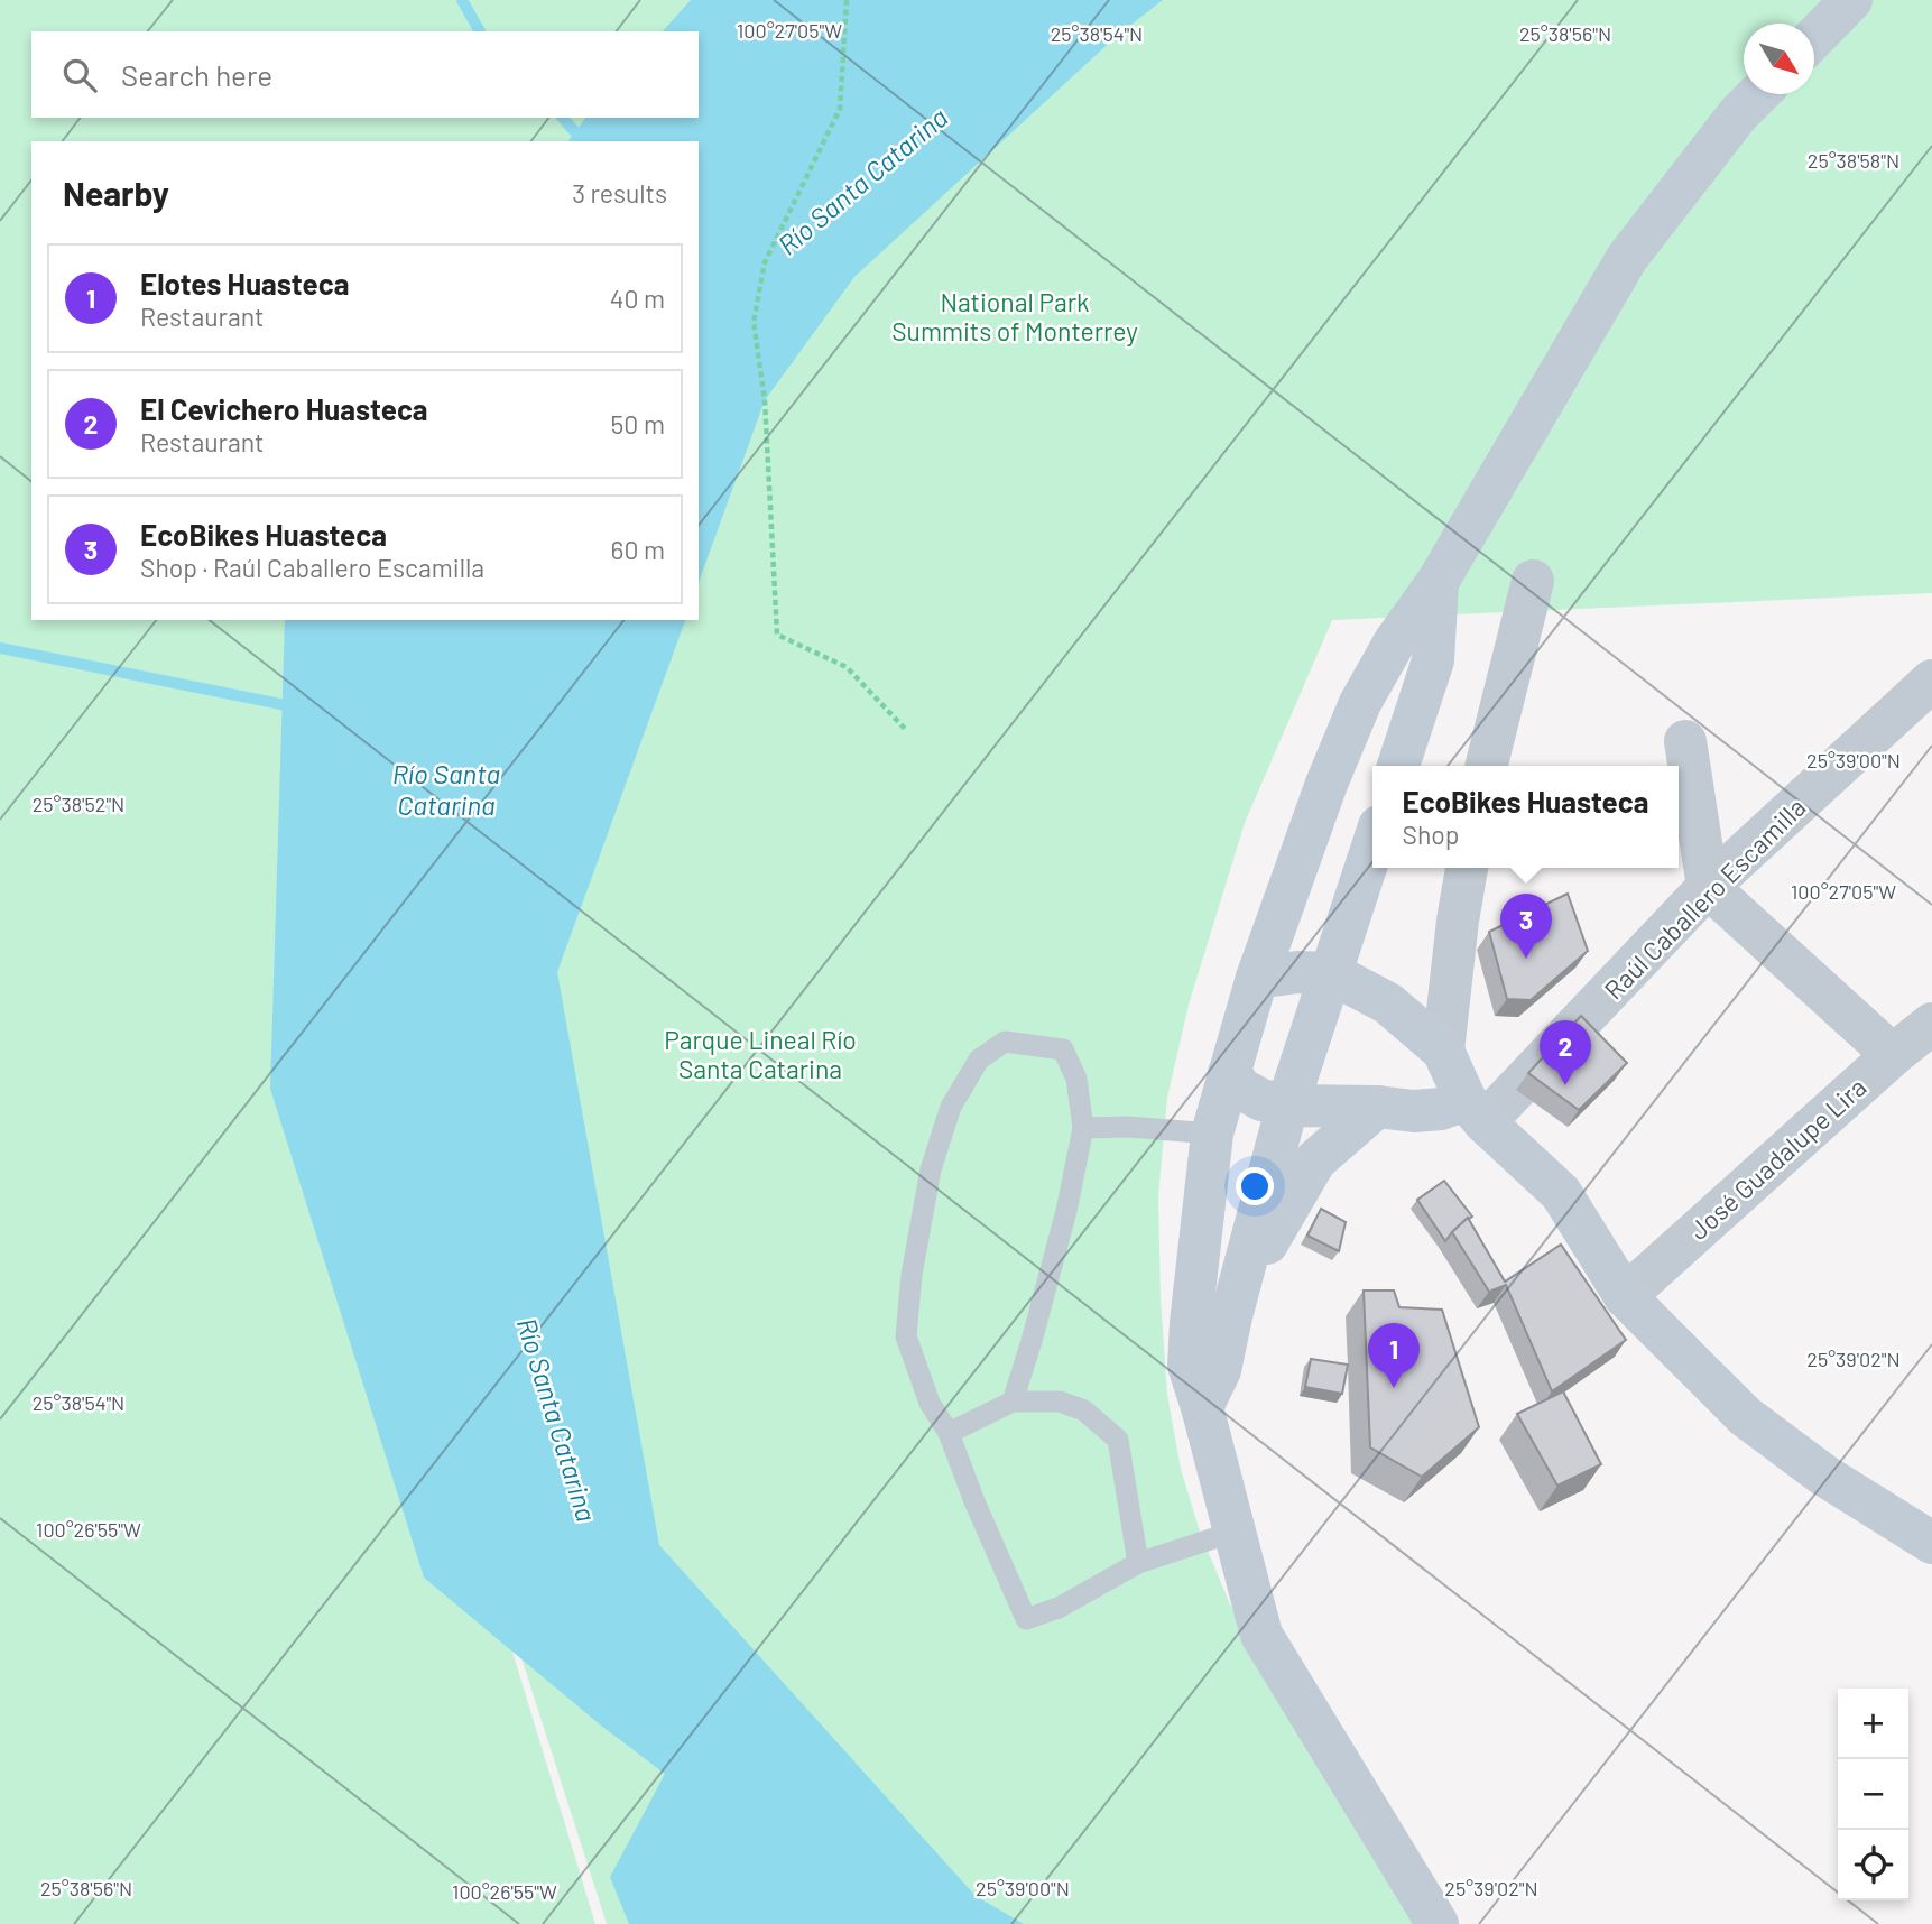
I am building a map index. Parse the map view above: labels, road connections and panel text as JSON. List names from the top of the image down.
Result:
{
  "streets": {
    "street": ["Raúl Caballero Escamilla", "José Guadalupe Lira"]
  },
  "water": ["Río Santa Catarina"],
  "parks": ["National Park Summits of Monterrey", "Parque Lineal Río Santa Catarina"],
  "north": "bottom right",
  "page": {
    "search": "Search here",
    "heading": ["Nearby", "3 results"],
    "list": [
      {
        "mark": "1",
        "name": "Elotes Huasteca",
        "note": "Restaurant",
        "value": "40 m"
      },
      {
        "mark": "2",
        "name": "El Cevichero Huasteca",
        "note": "Restaurant",
        "value": "50 m"
      },
      {
        "mark": "3",
        "name": "EcoBikes Huasteca",
        "note": "Shop · Raúl Caballero Escamilla",
        "value": "60 m"
      }
    ],
    "popup": ["EcoBikes Huasteca", "Shop"],
    "pins": ["3", "2", "1"],
    "map_buttons": ["+", "−"]
  },
  "coordinates": [
    "100°27'05\"W",
    "25°38'56\"N",
    "25°38'54\"N",
    "25°38'58\"N",
    "25°39'00\"N",
    "25°38'52\"N",
    "25°39'02\"N",
    "100°26'55\"W"
  ]
}
